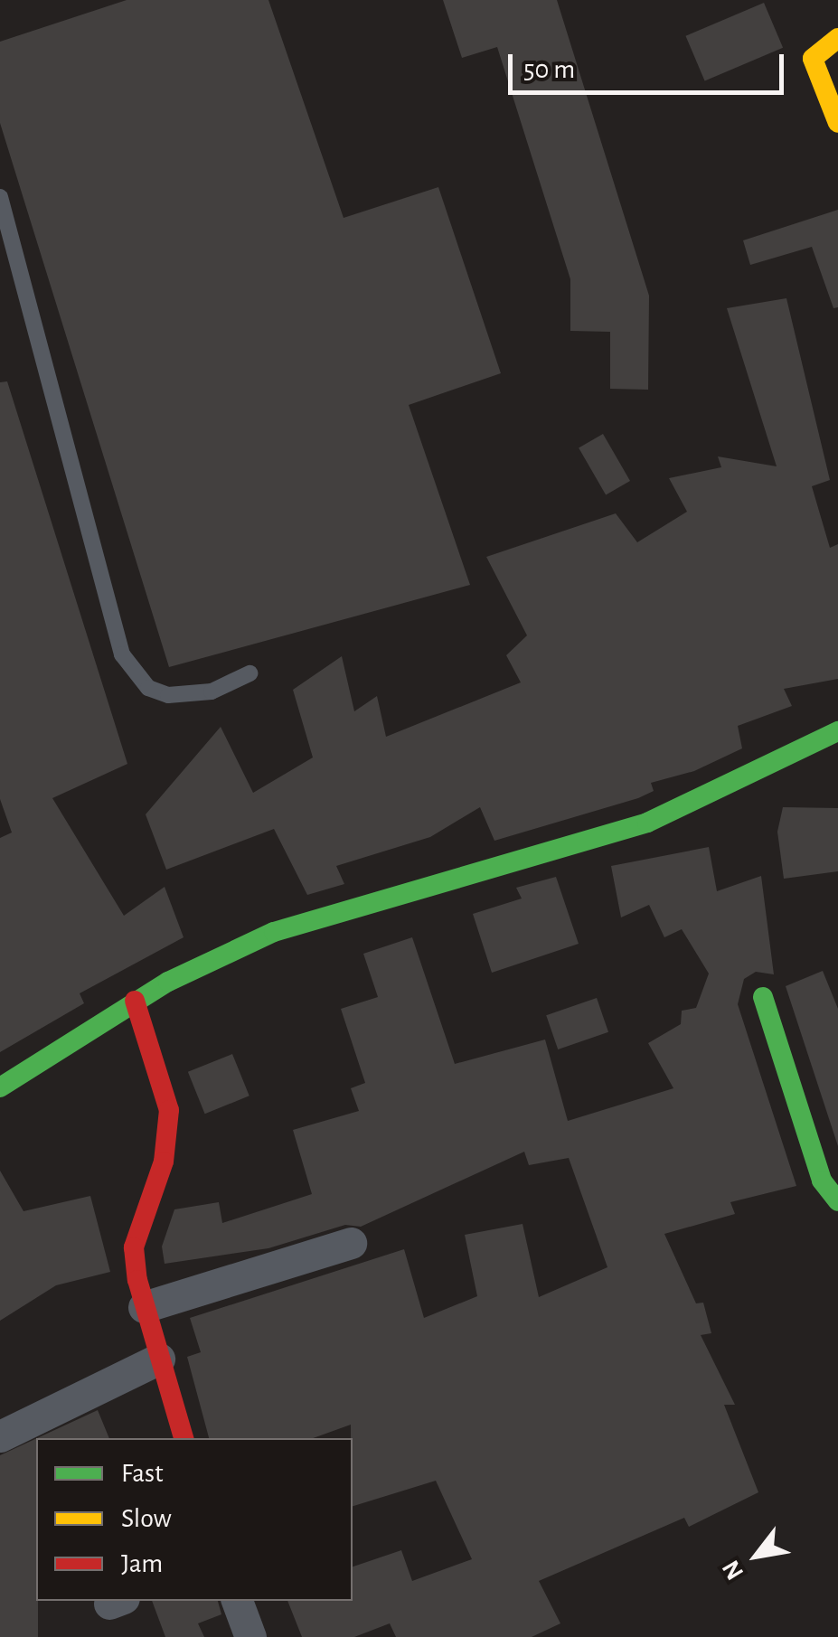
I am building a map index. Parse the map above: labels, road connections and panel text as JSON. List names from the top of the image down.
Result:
{
  "legend": ["Fast", "Slow", "Jam"],
  "scale_bar": "50 m",
  "north": "bottom left"
}
